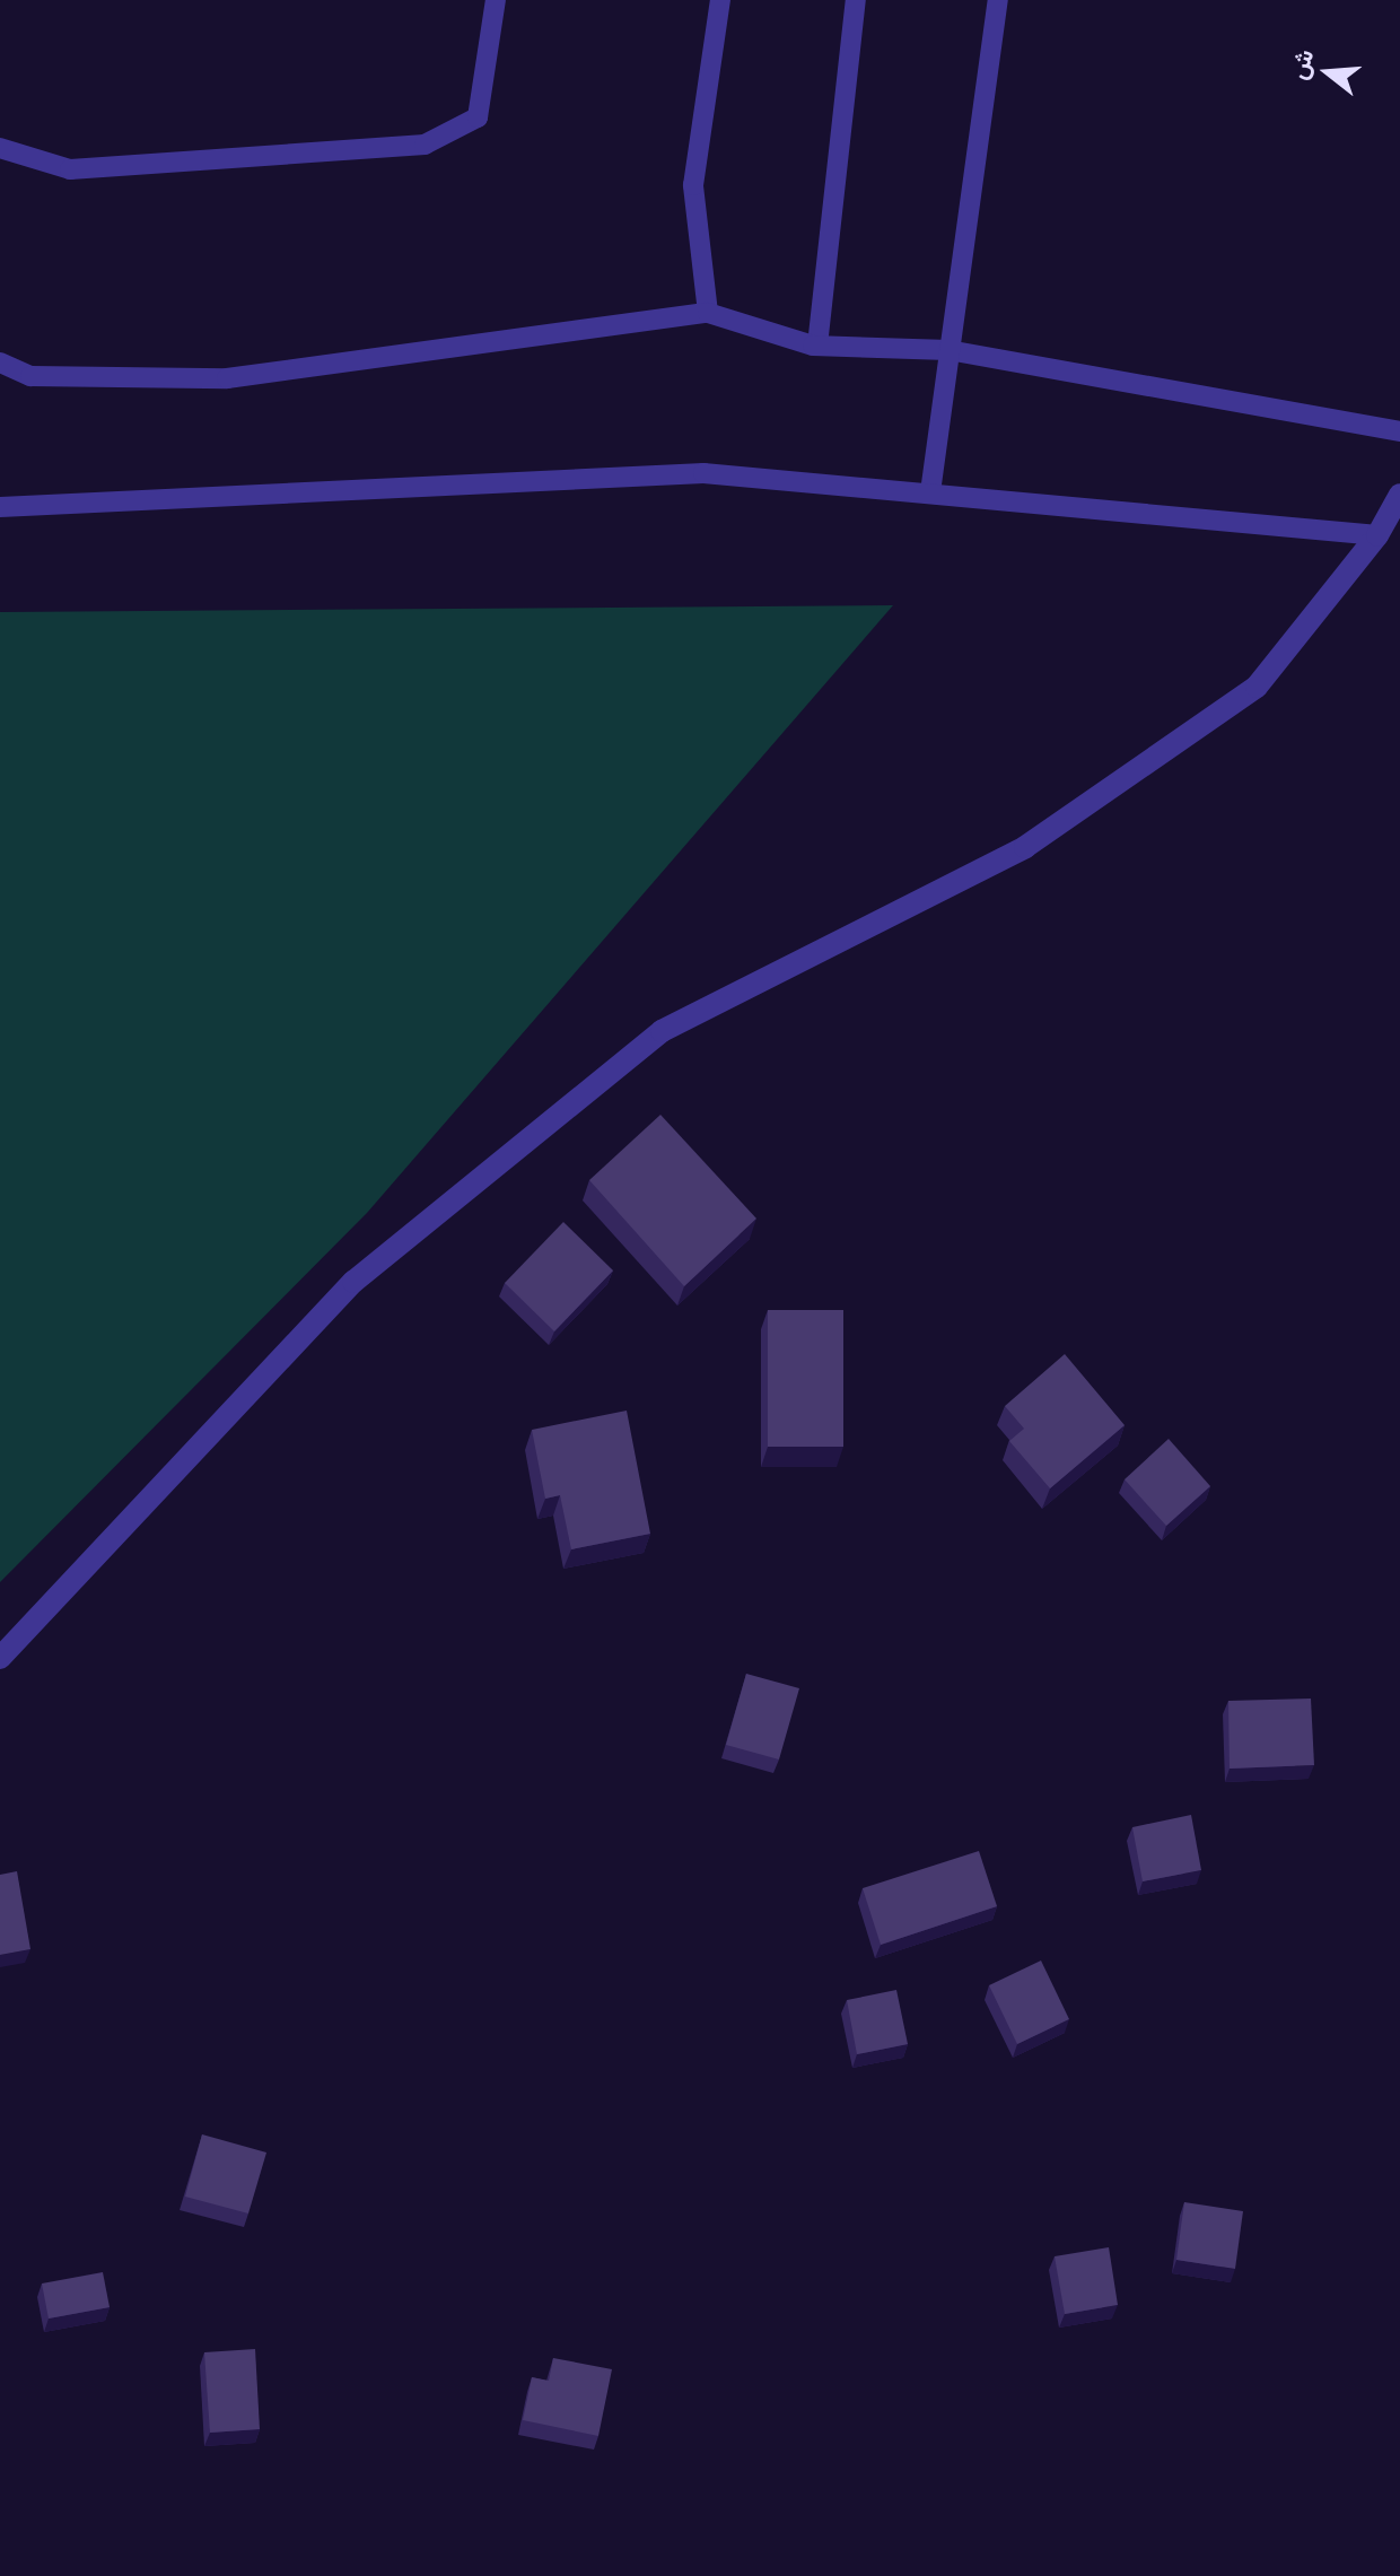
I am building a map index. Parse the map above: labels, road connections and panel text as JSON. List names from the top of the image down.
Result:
{
  "north": "left"
}
